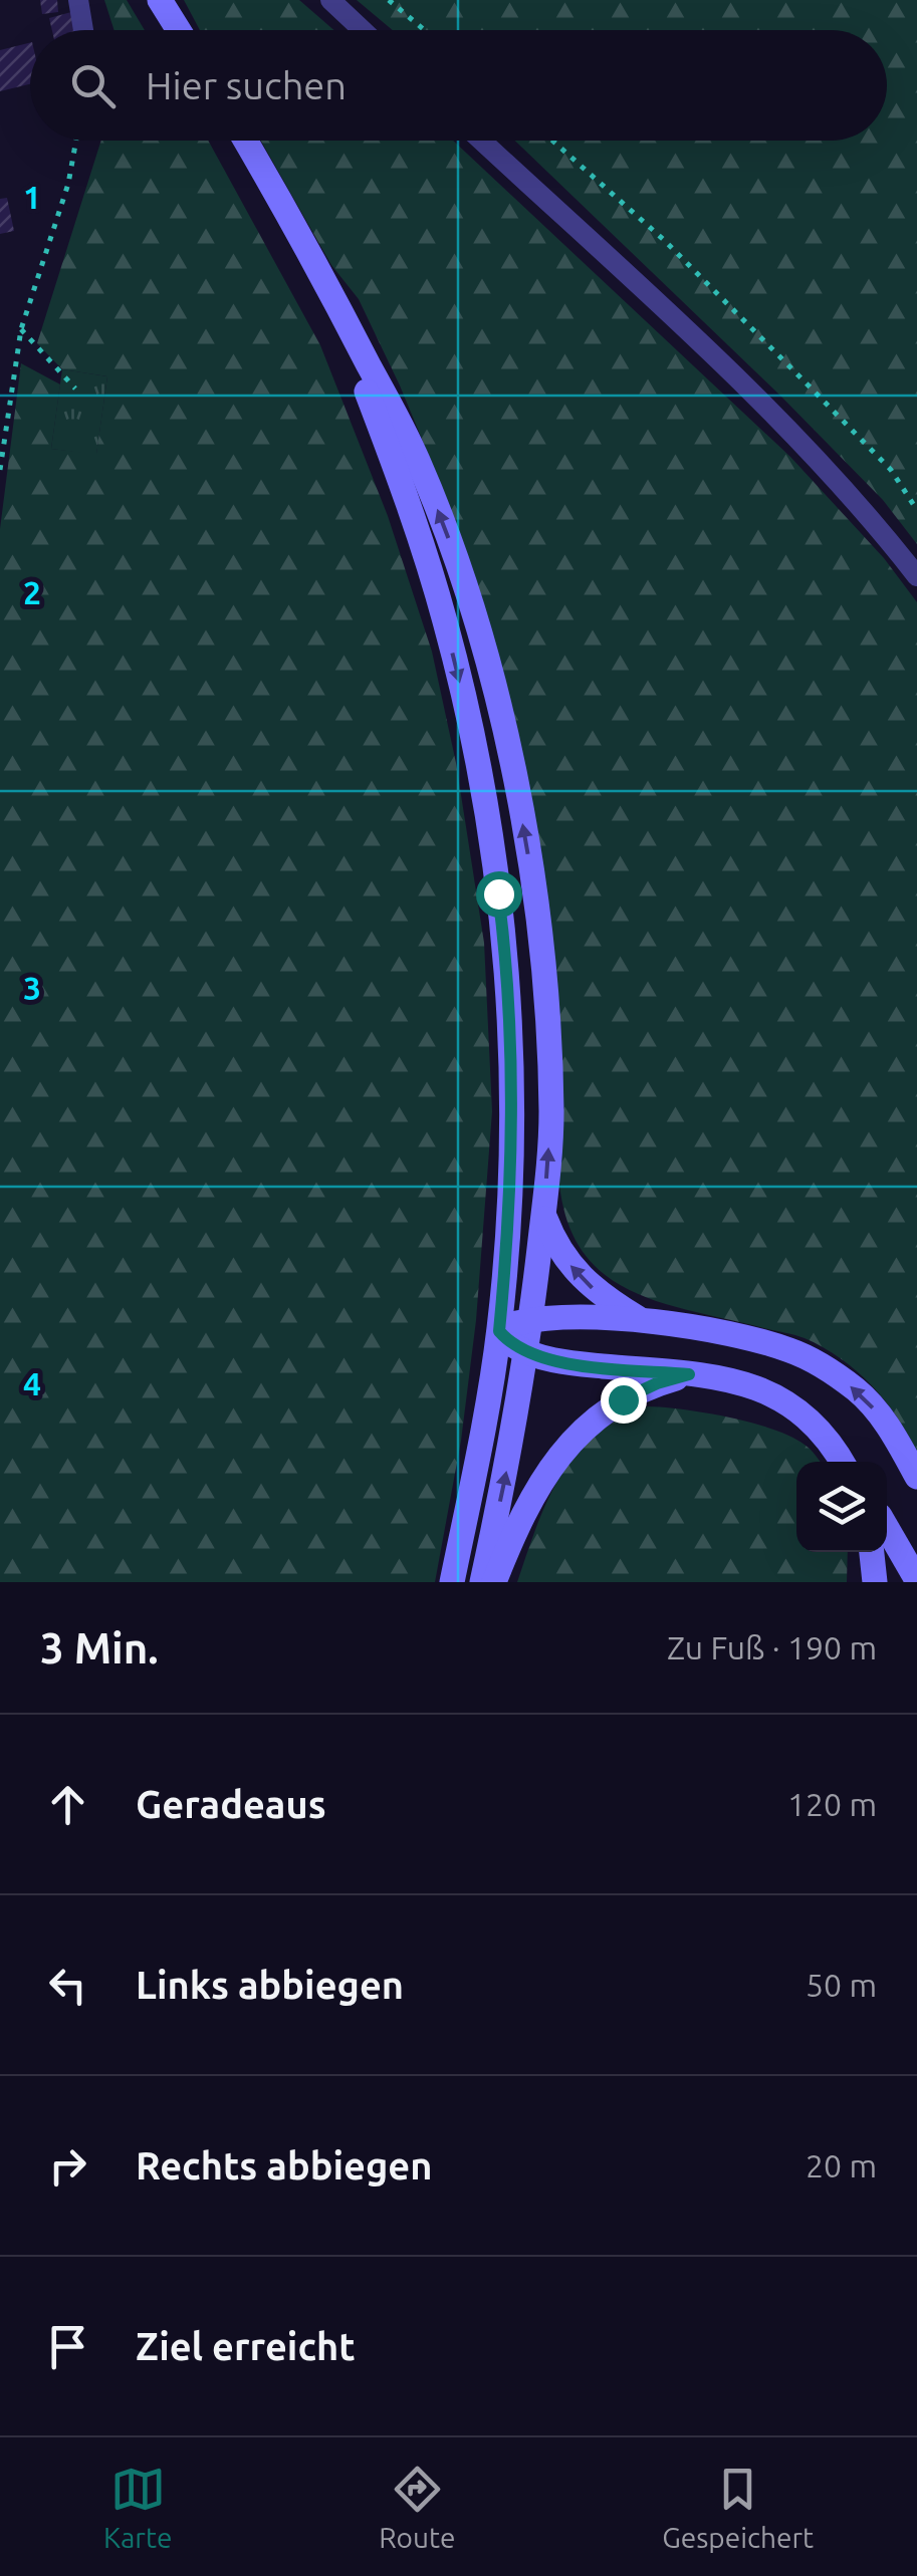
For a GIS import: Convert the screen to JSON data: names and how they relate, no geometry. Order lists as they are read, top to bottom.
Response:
{
  "page": {
    "search": "Hier suchen",
    "heading": ["3 Min.", "Zu Fuß · 190 m"],
    "list": [
      ["Geradeaus", "120 m"],
      ["Links abbiegen", "50 m"],
      ["Rechts abbiegen", "20 m"],
      "Ziel erreicht"
    ],
    "nav": ["Karte", "Route", "Gespeichert"]
  },
  "grid": {
    "rows": [
      "1",
      "2",
      "3",
      "4"
    ]
  }
}
